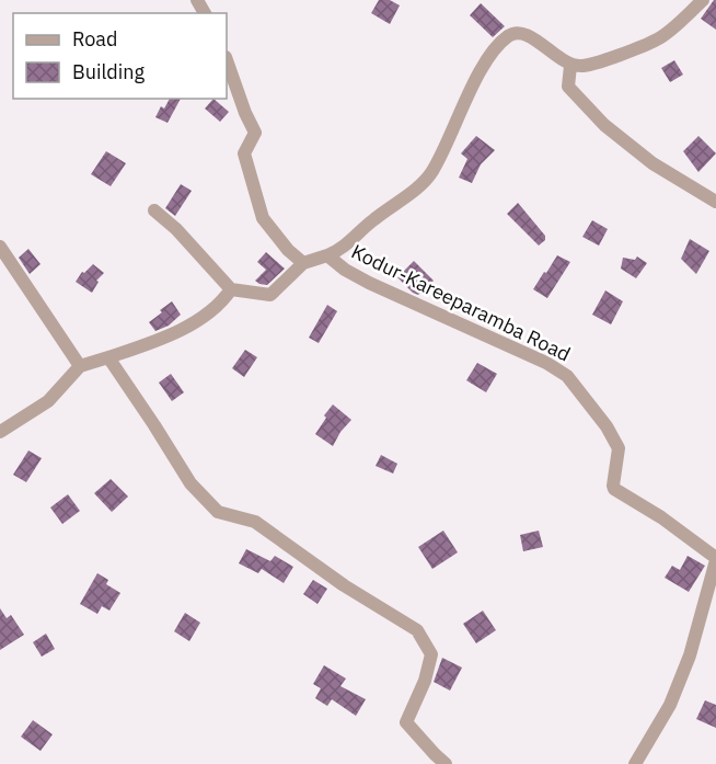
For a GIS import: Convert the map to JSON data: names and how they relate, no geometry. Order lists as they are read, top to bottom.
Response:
{
  "streets": {
    "street": ["Kodur-Kareeparamba Road"]
  },
  "legend": ["Road", "Building"]
}
